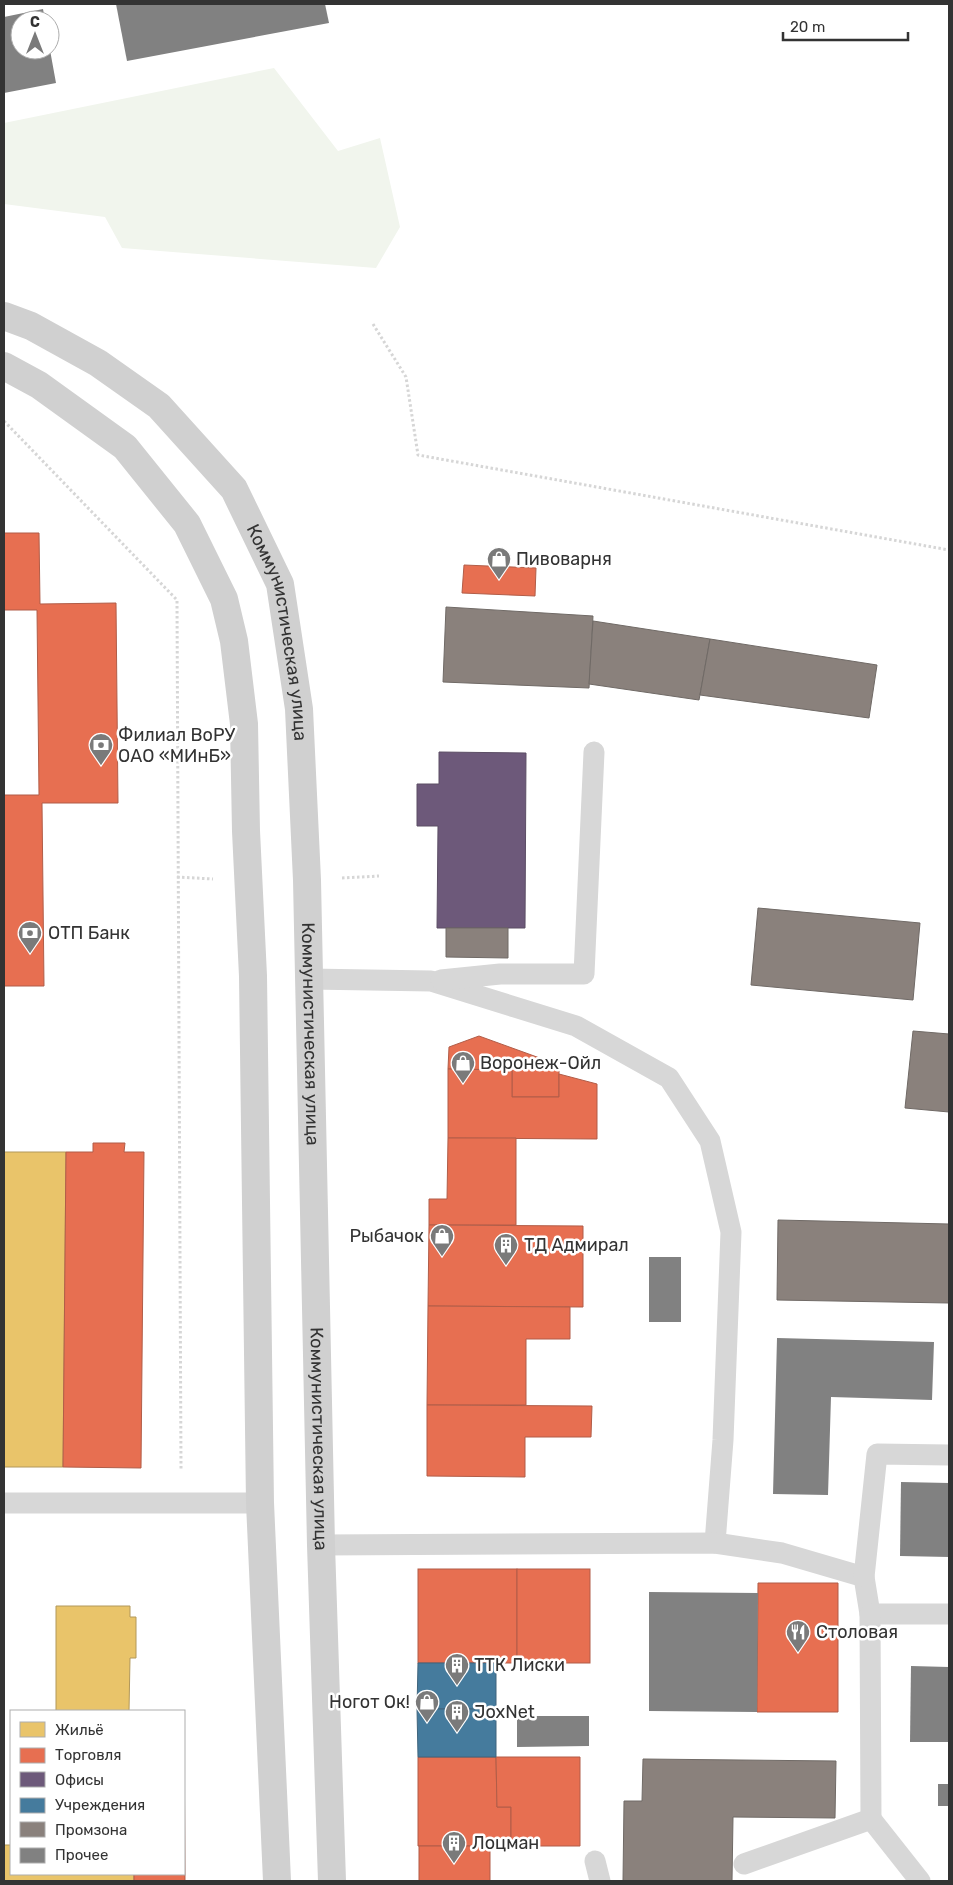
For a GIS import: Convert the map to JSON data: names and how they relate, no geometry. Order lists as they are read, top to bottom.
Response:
{
  "streets": {
    "main road": ["Коммунистическая улица"]
  },
  "places": {
    "shop": [
      "Пивоварня",
      "Воронеж-Ойл",
      "Рыбачок",
      "Ногот Ок!"
    ],
    "bank": ["Филиал ВоРУ ОАО «МИнБ»", "ОТП Банк"],
    "building": [
      "ТД Адмирал",
      "ТТК Лиски",
      "JoxNet",
      "Лоцман"
    ],
    "restaurant": ["Столовая"]
  },
  "legend": [
    "Жильё",
    "Торговля",
    "Офисы",
    "Учреждения",
    "Промзона",
    "Прочее"
  ],
  "scale_bar": "20 m",
  "north": "top"
}
